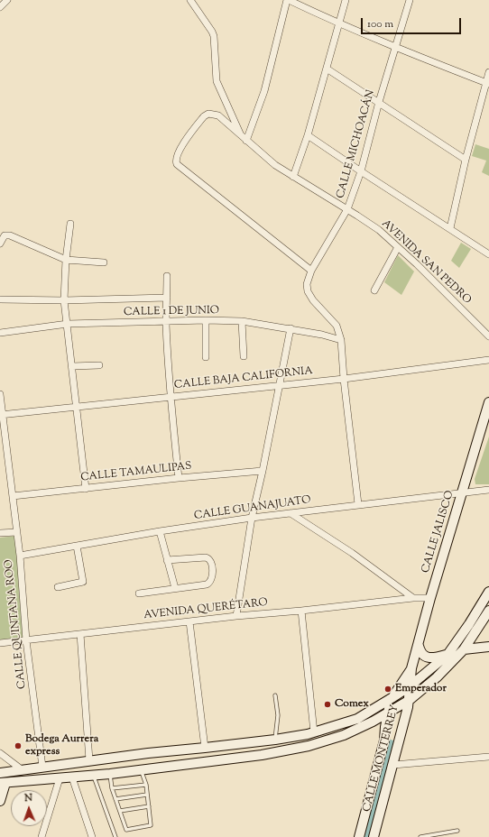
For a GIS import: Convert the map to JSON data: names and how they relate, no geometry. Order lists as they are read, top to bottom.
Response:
{
  "streets": {
    "main road": ["CALLE JALISCO", "CALLE MONTERREY"],
    "street": [
      "CALLE MICHOACÁN",
      "AVENIDA SAN PEDRO",
      "CALLE 1 DE JUNIO",
      "CALLE BAJA CALIFORNIA",
      "CALLE TAMAULIPAS",
      "CALLE GUANAJUATO",
      "AVENIDA QUERÉTARO",
      "CALLE QUINTANA ROO"
    ]
  },
  "crossings": [
    ["CALLE MICHOACÁN", "AVENIDA SAN PEDRO"],
    ["CALLE MICHOACÁN", "CALLE 1 DE JUNIO"],
    ["CALLE MICHOACÁN", "CALLE BAJA CALIFORNIA"],
    ["CALLE MICHOACÁN", "CALLE GUANAJUATO"],
    ["CALLE BAJA CALIFORNIA", "CALLE QUINTANA ROO"],
    ["CALLE TAMAULIPAS", "CALLE QUINTANA ROO"],
    ["CALLE GUANAJUATO", "CALLE JALISCO"],
    ["CALLE GUANAJUATO", "CALLE QUINTANA ROO"],
    ["CALLE JALISCO", "AVENIDA QUERÉTARO"],
    ["CALLE JALISCO", "CALLE MONTERREY"],
    ["AVENIDA QUERÉTARO", "CALLE QUINTANA ROO"]
  ],
  "places": ["Emperador", "Comex", "Bodega Aurrera express"],
  "scale_bar": "100 m",
  "north": "top"
}
